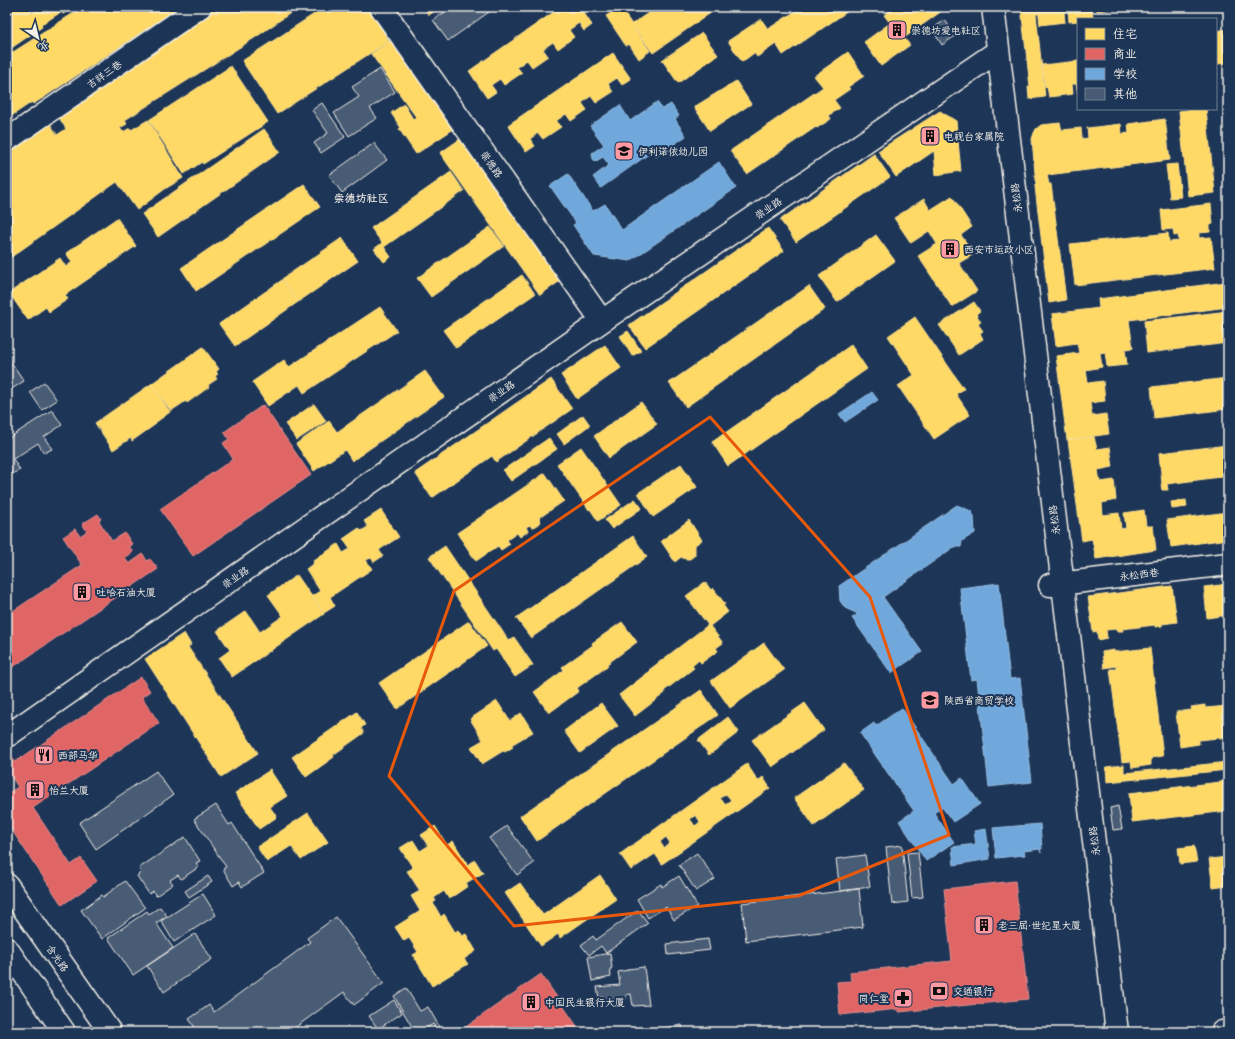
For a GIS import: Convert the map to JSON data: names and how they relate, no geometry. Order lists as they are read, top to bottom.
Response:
{
  "streets": {
    "street": [
      "吉祥三巷",
      "崇德路",
      "永松路",
      "崇业路",
      "永松西巷",
      "含光路"
    ]
  },
  "crossings": [
    ["崇德路", "崇业路"],
    ["永松路", "崇业路"],
    ["永松路", "永松西巷"]
  ],
  "districts": ["崇德坊社区"],
  "places": {
    "building": [
      "崇德坊爱电社区",
      "电视台家属院",
      "西安市运政小区",
      "吐哈石油大厦",
      "怡兰大厦",
      "老三届·世纪星大厦",
      "中国民生银行大厦"
    ],
    "school or university": ["伊利诺依幼儿园", "陕西省商贸学校"],
    "restaurant": ["西部马华"],
    "bank": ["交通银行"],
    "pharmacy": ["同仁堂"]
  },
  "legend": [
    "住宅",
    "商业",
    "学校",
    "其他"
  ],
  "north": "bottom right"
}
